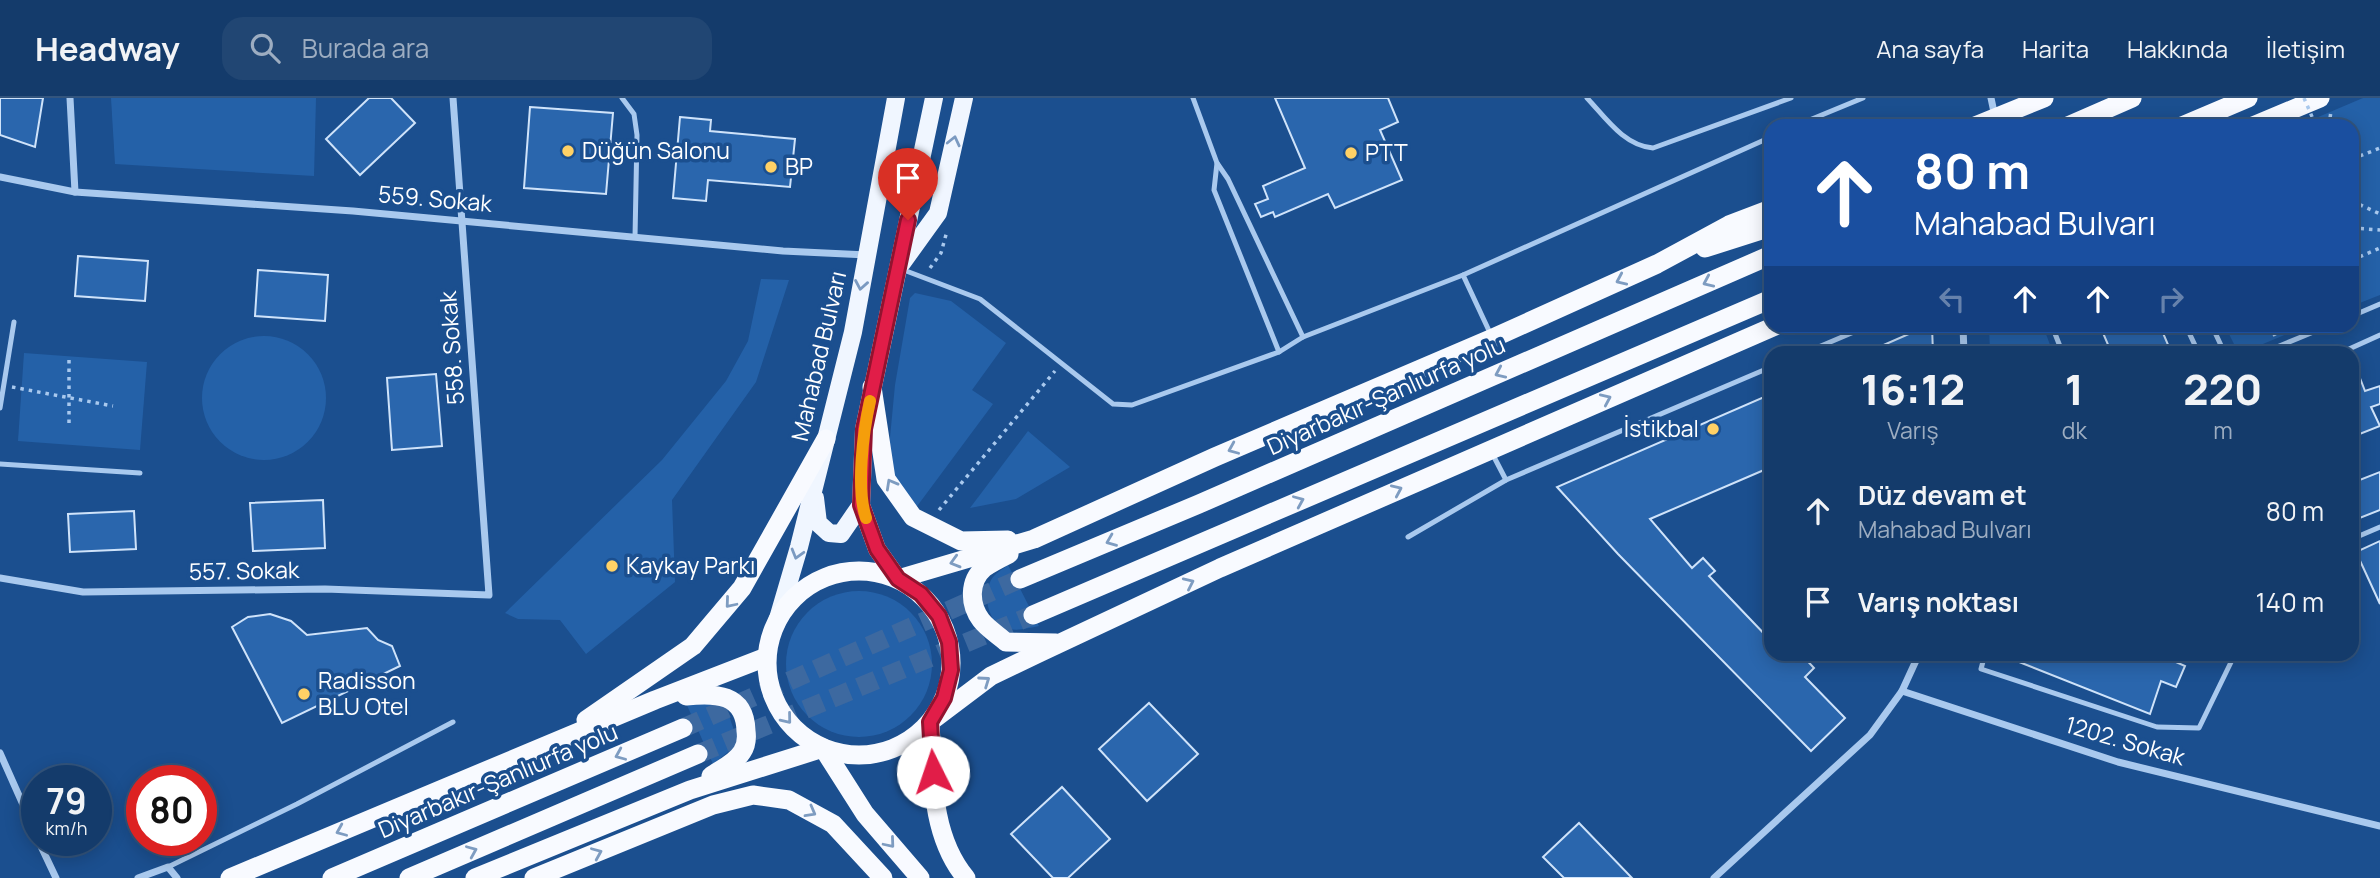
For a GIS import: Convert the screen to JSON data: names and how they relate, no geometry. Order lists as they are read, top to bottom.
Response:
{
  "streets": {
    "highway": ["Diyarbakır-Şanlıurfa yolu"],
    "main road": ["Mahabad Bulvarı"],
    "street": [
      "559. Sokak",
      "558. Sokak",
      "557. Sokak",
      "1202. Sokak"
    ]
  },
  "crossings": [
    ["559. Sokak", "558. Sokak"],
    ["559. Sokak", "Mahabad Bulvarı"],
    ["558. Sokak", "557. Sokak"]
  ],
  "places": [
    "Düğün Salonu",
    "PTT",
    "BP",
    "İstikbal",
    "Kaykay Parkı",
    "Radisson BLU Otel"
  ],
  "page": {
    "header": "Headway",
    "search": "Burada ara",
    "nav": [
      "Ana sayfa",
      "Harita",
      "Hakkında",
      "İletişim"
    ],
    "turn": ["80 m", "Mahabad Bulvarı"],
    "eta": [
      "16:12",
      "Varış",
      "1",
      "dk",
      "220",
      "m"
    ],
    "list": [
      {
        "name": "Düz devam et",
        "note": "Mahabad Bulvarı",
        "value": "80 m"
      },
      {
        "name": "Varış noktası",
        "value": "140 m"
      }
    ],
    "speed": "79 km/h",
    "limit": "80"
  }
}
